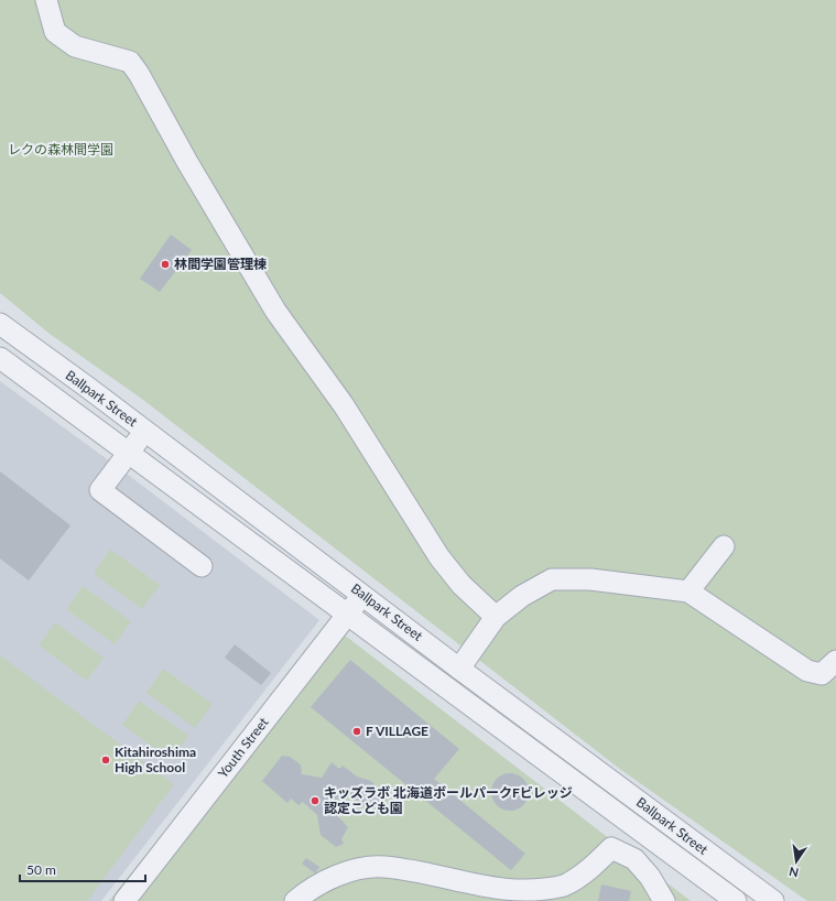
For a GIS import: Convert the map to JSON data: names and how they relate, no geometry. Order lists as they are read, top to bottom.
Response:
{
  "streets": {
    "street": ["Ballpark Street", "Youth Street"]
  },
  "crossings": [
    ["Ballpark Street", "Youth Street"]
  ],
  "parks": ["レクの森林間学園"],
  "places": [
    "林間学園管理棟",
    "F VILLAGE",
    "Kitahiroshima High School",
    "キッズラボ 北海道ボールパークFビレッジ 認定こども園"
  ],
  "scale_bar": "50 m",
  "north": "bottom"
}
